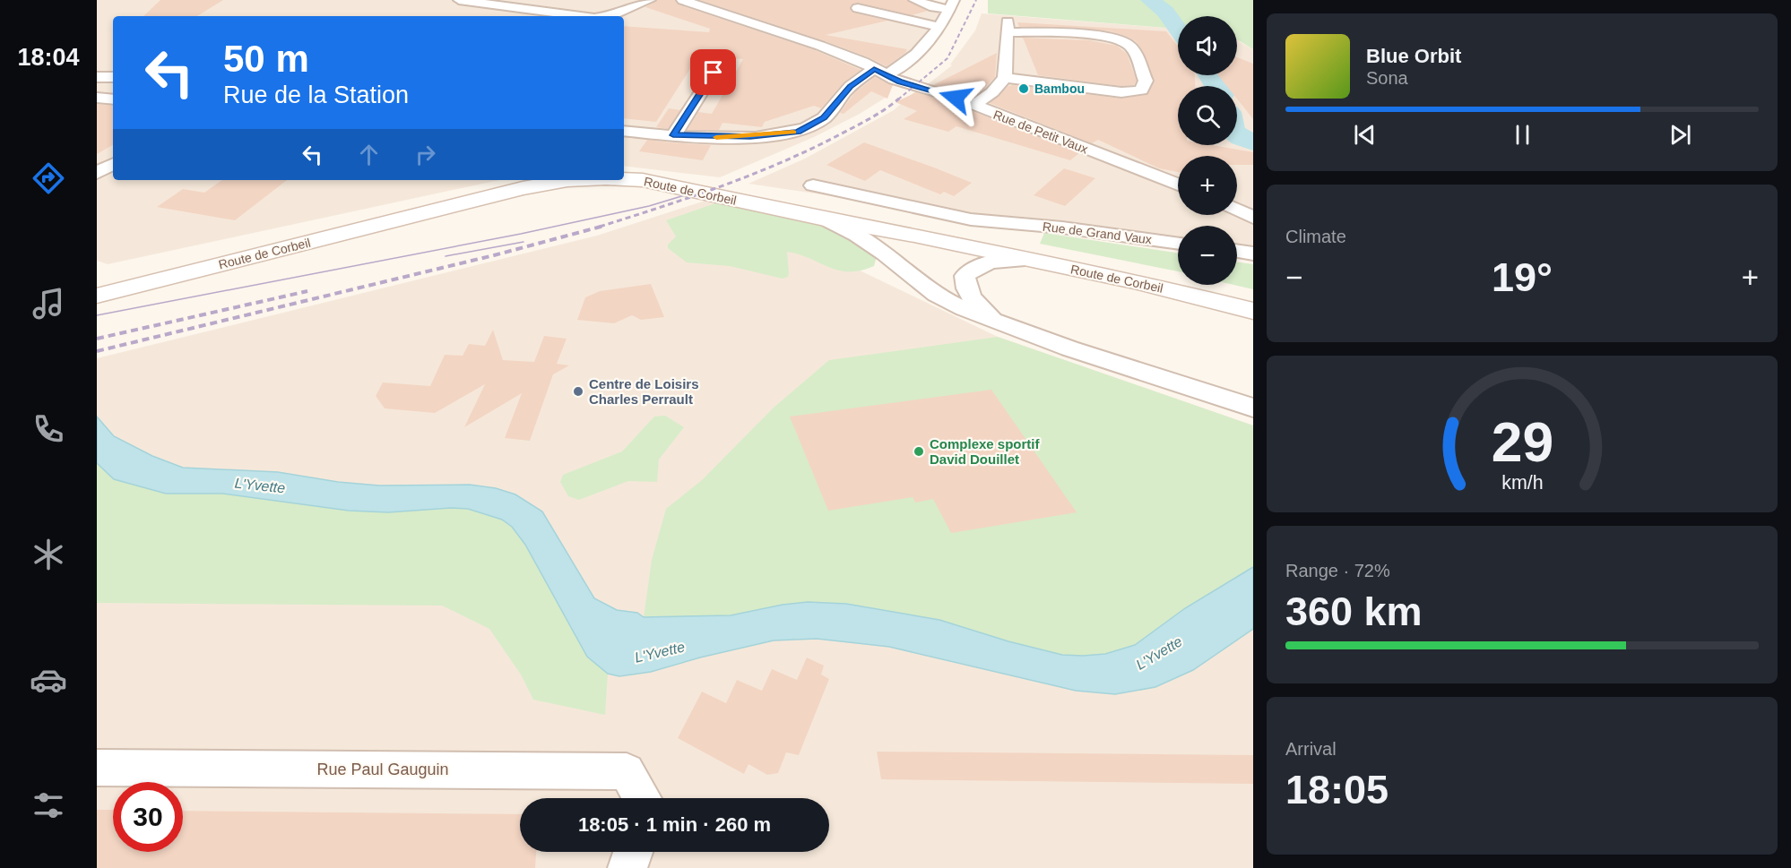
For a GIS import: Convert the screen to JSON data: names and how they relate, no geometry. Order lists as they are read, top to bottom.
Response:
{
  "streets": {
    "main road": ["Route de Corbeil"],
    "street": ["Rue de Petit Vaux", "Rue de Grand Vaux", "Rue Paul Gauguin"]
  },
  "crossings": [
    ["Route de Corbeil", "Rue de Grand Vaux"]
  ],
  "water": ["L'Yvette"],
  "places": ["Bambou", "Centre de Loisirs Charles Perrault", "Complexe sportif David Douillet"],
  "page": {
    "tabs": "18:04",
    "map_buttons": ["+", "−"],
    "turn": ["50 m", "Rue de la Station"],
    "song": ["Blue Orbit", "Sona"],
    "tile": [
      "Climate",
      ["Range · 72%", "360 km"],
      ["Arrival", "18:05"]
    ],
    "heat": ["−", "19°", "+"],
    "limit": "30",
    "trip": "18:05 · 1 min · 260 m",
    "gauge": ["29", "km/h"]
  }
}
